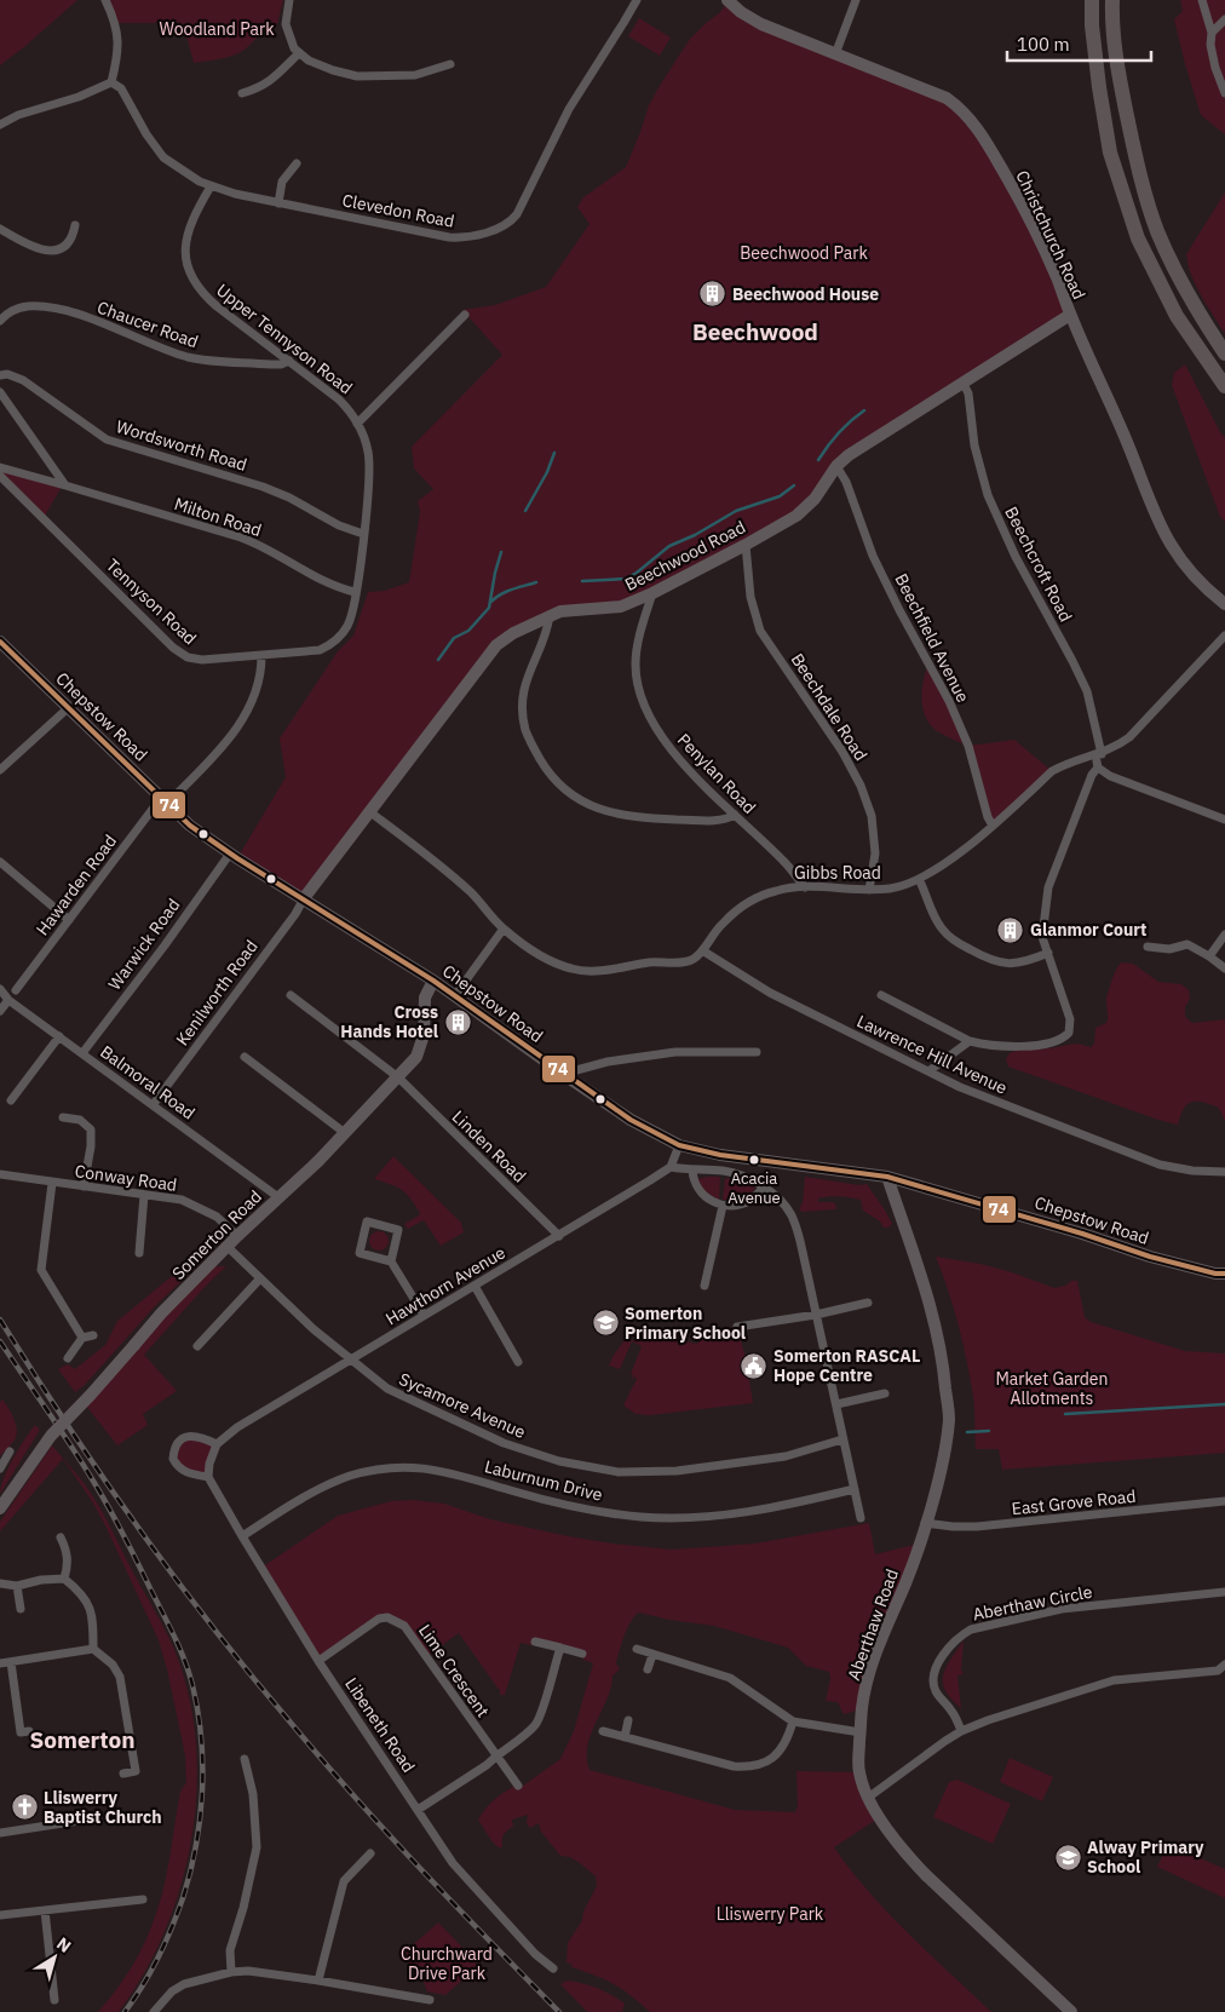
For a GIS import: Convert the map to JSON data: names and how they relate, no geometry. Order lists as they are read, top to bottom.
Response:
{
  "streets": {
    "street": [
      "Clevedon Road",
      "Christchurch Road",
      "Chaucer Road",
      "Upper Tennyson Road",
      "Wordsworth Road",
      "Milton Road",
      "Beechwood Road",
      "Beechcroft Road",
      "Tennyson Road",
      "Beechfield Avenue",
      "Beechdale Road",
      "Chepstow Road",
      "Penylan Road",
      "Gibbs Road",
      "Hawarden Road",
      "Warwick Road",
      "Kenilworth Road",
      "Lawrence Hill Avenue",
      "Balmoral Road",
      "Linden Road",
      "Conway Road",
      "Somerton Road",
      "Hawthorn Avenue",
      "Sycamore Avenue",
      "Laburnum Drive",
      "East Grove Road",
      "Aberthaw Circle",
      "Aberthaw Road",
      "Lime Crescent",
      "Libeneth Road"
    ]
  },
  "crossings": [
    ["Clevedon Road", "Upper Tennyson Road"],
    ["Christchurch Road", "Beechwood Road"],
    ["Chaucer Road", "Upper Tennyson Road"],
    ["Upper Tennyson Road", "Wordsworth Road"],
    ["Upper Tennyson Road", "Milton Road"],
    ["Upper Tennyson Road", "Tennyson Road"],
    ["Milton Road", "Tennyson Road"],
    ["Beechwood Road", "Beechcroft Road"],
    ["Beechwood Road", "Beechfield Avenue"],
    ["Beechwood Road", "Beechdale Road"],
    ["Beechwood Road", "Chepstow Road"],
    ["Beechwood Road", "Penylan Road"],
    ["Beechwood Road", "Kenilworth Road"],
    ["Beechcroft Road", "Gibbs Road"],
    ["Tennyson Road", "Hawarden Road"],
    ["Beechfield Avenue", "Gibbs Road"],
    ["Beechdale Road", "Gibbs Road"],
    ["Chepstow Road", "Hawarden Road"],
    ["Chepstow Road", "Warwick Road"],
    ["Chepstow Road", "Kenilworth Road"],
    ["Chepstow Road", "Somerton Road"],
    ["Chepstow Road", "Aberthaw Road"],
    ["Penylan Road", "Gibbs Road"],
    ["Gibbs Road", "Lawrence Hill Avenue"],
    ["Warwick Road", "Balmoral Road"],
    ["Kenilworth Road", "Balmoral Road"],
    ["Balmoral Road", "Somerton Road"],
    ["Linden Road", "Somerton Road"],
    ["Linden Road", "Hawthorn Avenue"],
    ["Conway Road", "Somerton Road"],
    ["Somerton Road", "Sycamore Avenue"],
    ["Hawthorn Avenue", "Sycamore Avenue"],
    ["Hawthorn Avenue", "Libeneth Road"],
    ["Laburnum Drive", "Libeneth Road"],
    ["East Grove Road", "Aberthaw Road"],
    ["Lime Crescent", "Libeneth Road"]
  ],
  "districts": ["Beechwood", "Somerton"],
  "parks": [
    "Woodland Park",
    "Beechwood Park",
    "Market Garden Allotments",
    "Lliswerry Park",
    "Churchward Drive Park"
  ],
  "places": {
    "building": ["Beechwood House", "Glanmor Court", "Cross Hands Hotel"],
    "other": ["Acacia Avenue"],
    "school or university": ["Somerton Primary School", "Alway Primary School"],
    "public building": ["Somerton RASCAL Hope Centre"],
    "church": ["Lliswerry Baptist Church"]
  },
  "lines": ["transit line 74"],
  "scale_bar": "100 m",
  "north": "top right"
}
